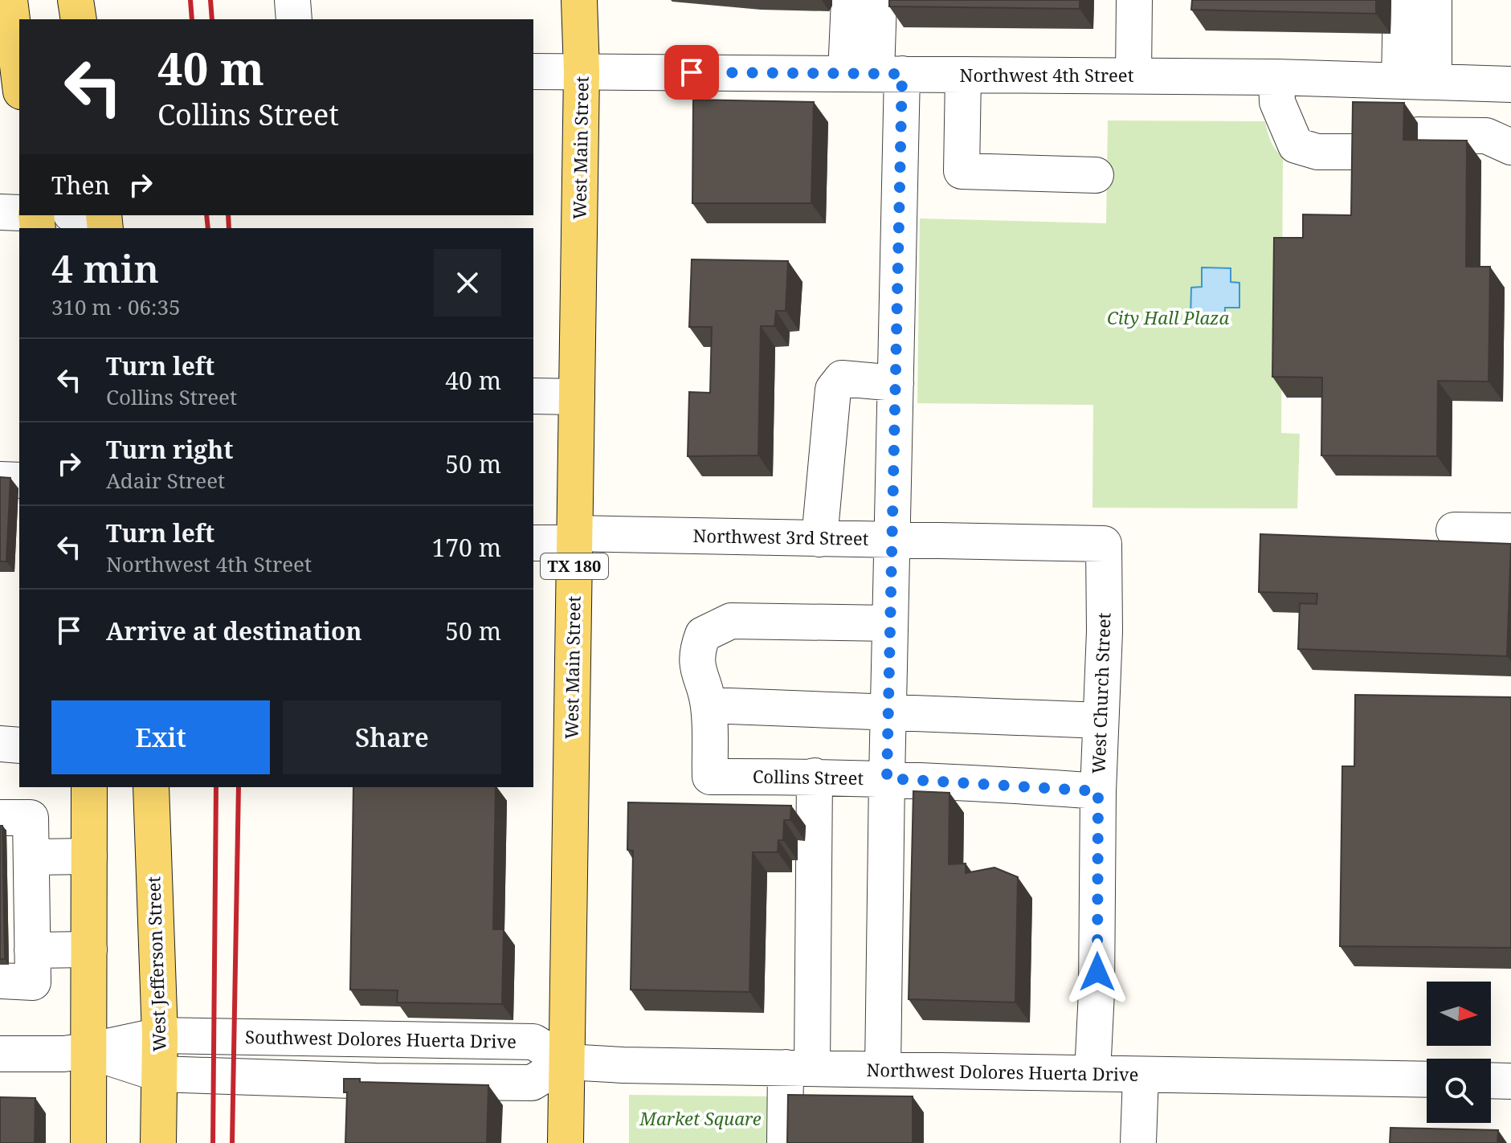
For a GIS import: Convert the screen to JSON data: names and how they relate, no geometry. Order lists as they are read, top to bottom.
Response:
{
  "streets": {
    "main road": ["West Main Street", "TX 180", "West Jefferson Street"],
    "street": [
      "Northwest 4th Street",
      "Northwest 3rd Street",
      "West Church Street",
      "Collins Street",
      "Southwest Dolores Huerta Drive",
      "Northwest Dolores Huerta Drive"
    ]
  },
  "crossings": [
    ["Northwest 4th Street", "West Main Street"],
    ["West Main Street", "Northwest 3rd Street"],
    ["West Main Street", "Southwest Dolores Huerta Drive"],
    ["West Main Street", "Northwest Dolores Huerta Drive"],
    ["Northwest 3rd Street", "West Church Street"],
    ["West Church Street", "Collins Street"],
    ["West Church Street", "Northwest Dolores Huerta Drive"],
    ["West Jefferson Street", "Southwest Dolores Huerta Drive"],
    ["Southwest Dolores Huerta Drive", "Northwest Dolores Huerta Drive"]
  ],
  "parks": ["City Hall Plaza", "Market Square"],
  "north": "right",
  "page": {
    "turn": ["40 m", "Collins Street"],
    "then": "Then",
    "heading": ["4 min", "310 m · 06:35"],
    "list": [
      {
        "name": "Turn left",
        "note": "Collins Street",
        "value": "40 m"
      },
      {
        "name": "Turn right",
        "note": "Adair Street",
        "value": "50 m"
      },
      {
        "name": "Turn left",
        "note": "Northwest 4th Street",
        "value": "170 m"
      },
      {
        "name": "Arrive at destination",
        "value": "50 m"
      }
    ],
    "buttons": ["Exit", "Share"]
  }
}
